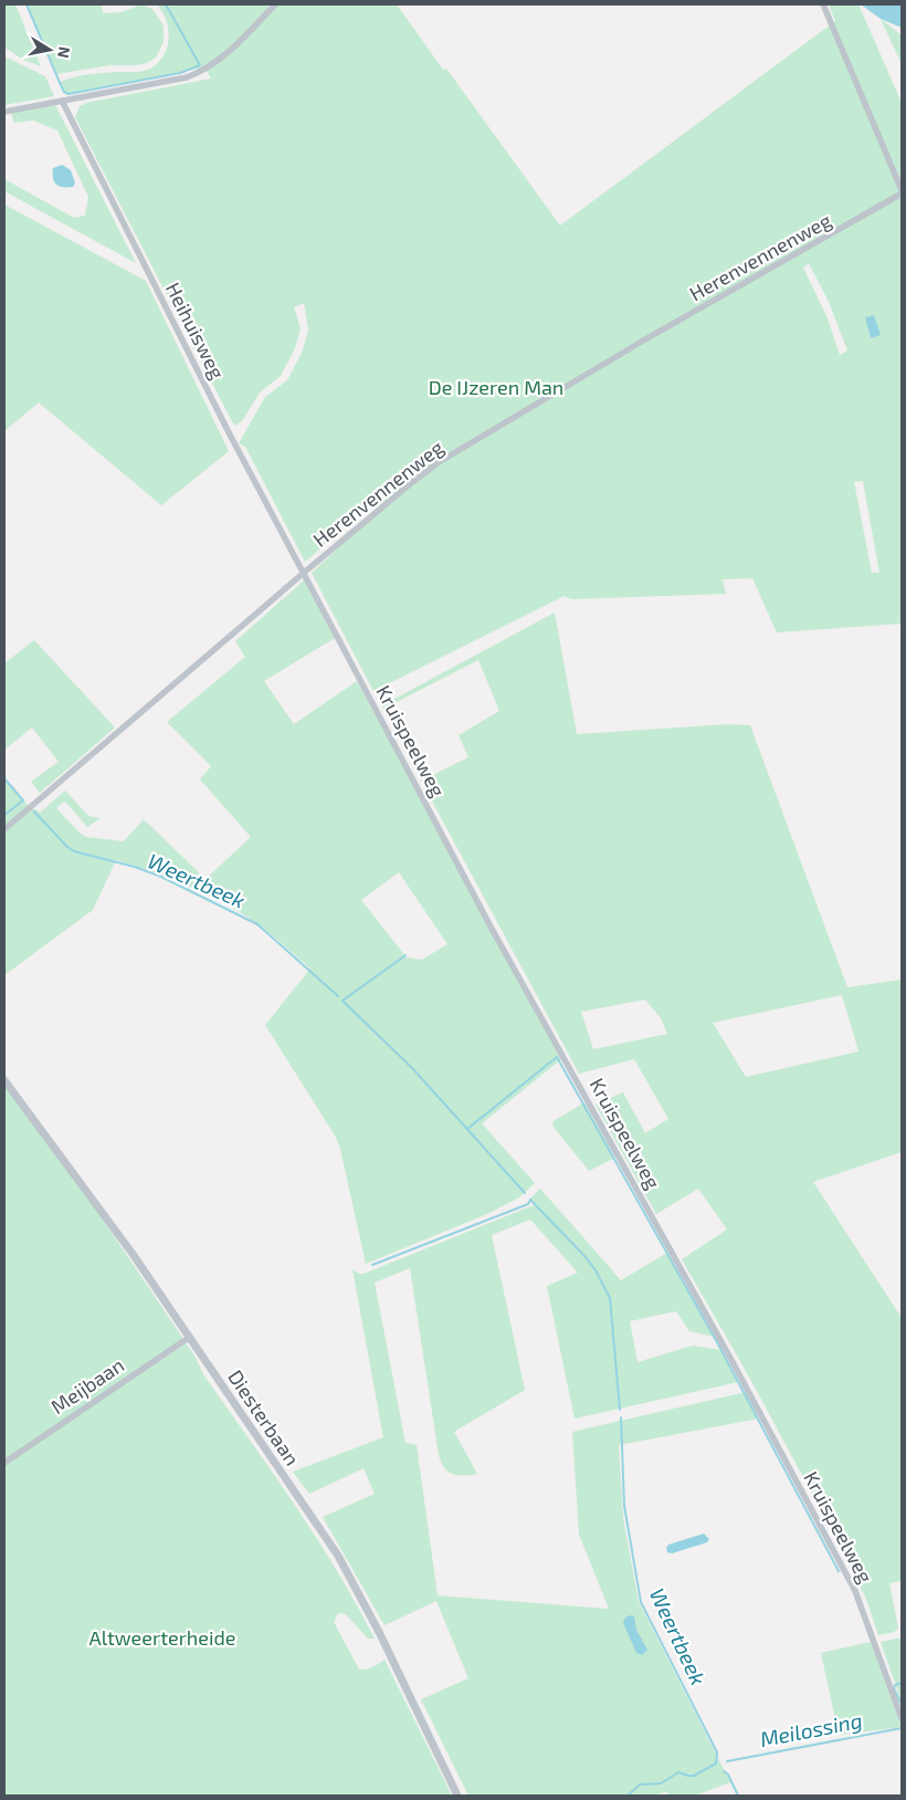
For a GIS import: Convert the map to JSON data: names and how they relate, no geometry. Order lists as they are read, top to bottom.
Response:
{
  "streets": {
    "street": [
      "Herenvennenweg",
      "Heihuisweg",
      "Kruispeelweg",
      "Meijbaan",
      "Diesterbaan"
    ]
  },
  "crossings": [
    ["Herenvennenweg", "Heihuisweg"],
    ["Herenvennenweg", "Kruispeelweg"],
    ["Heihuisweg", "Kruispeelweg"],
    ["Meijbaan", "Diesterbaan"]
  ],
  "water": ["Weertbeek", "Meilossing"],
  "parks": ["De IJzeren Man", "Altweerterheide"],
  "north": "right"
}
